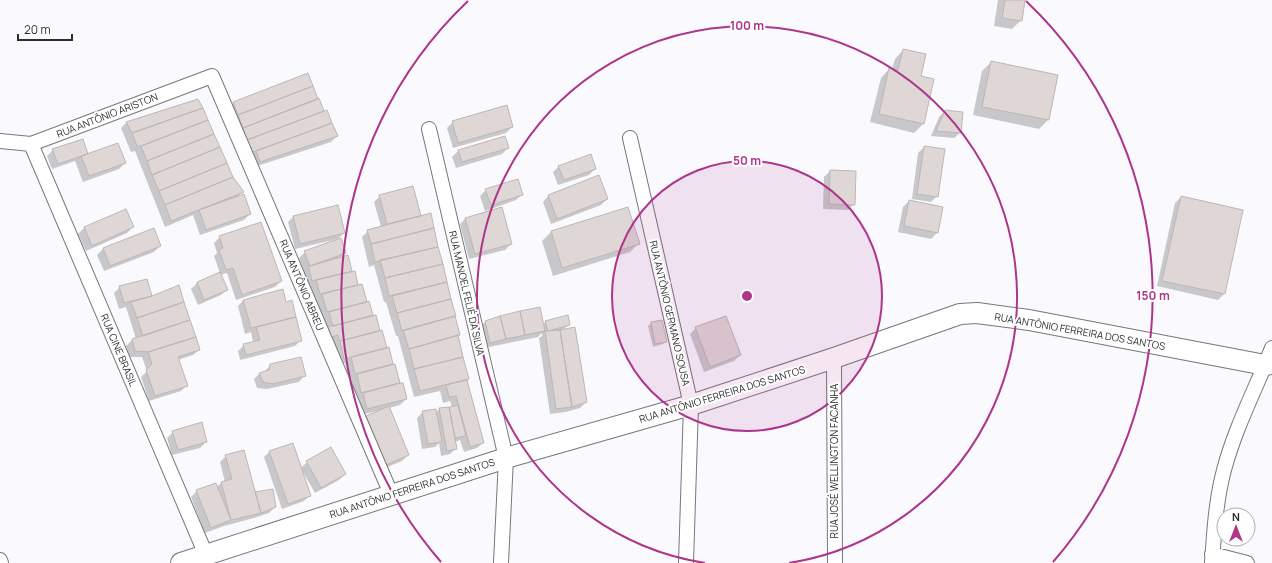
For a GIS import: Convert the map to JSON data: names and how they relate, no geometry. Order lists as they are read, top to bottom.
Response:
{
  "streets": {
    "street": [
      "RUA ANTÔNIO ARISTON",
      "RUA ANTÔNIO ABREU",
      "RUA MANOEL FELIÉ DA SILVA",
      "RUA ANTÔNIO GERMANO SOUSA",
      "RUA ANTÔNIO FERREIRA DOS SANTOS",
      "RUA CINE BRASIL",
      "RUA JOSÉ WELLINGTON FACANHA"
    ]
  },
  "crossings": [
    ["RUA ANTÔNIO ARISTON", "RUA ANTÔNIO ABREU"],
    ["RUA ANTÔNIO ARISTON", "RUA CINE BRASIL"],
    ["RUA ANTÔNIO ABREU", "RUA ANTÔNIO FERREIRA DOS SANTOS"],
    ["RUA MANOEL FELIÉ DA SILVA", "RUA ANTÔNIO FERREIRA DOS SANTOS"],
    ["RUA ANTÔNIO GERMANO SOUSA", "RUA ANTÔNIO FERREIRA DOS SANTOS"],
    ["RUA ANTÔNIO FERREIRA DOS SANTOS", "RUA CINE BRASIL"],
    ["RUA ANTÔNIO FERREIRA DOS SANTOS", "RUA JOSÉ WELLINGTON FACANHA"]
  ],
  "scale_bar": "20 m",
  "north": "top",
  "rings": ["100 m", "50 m", "150 m"]
}
